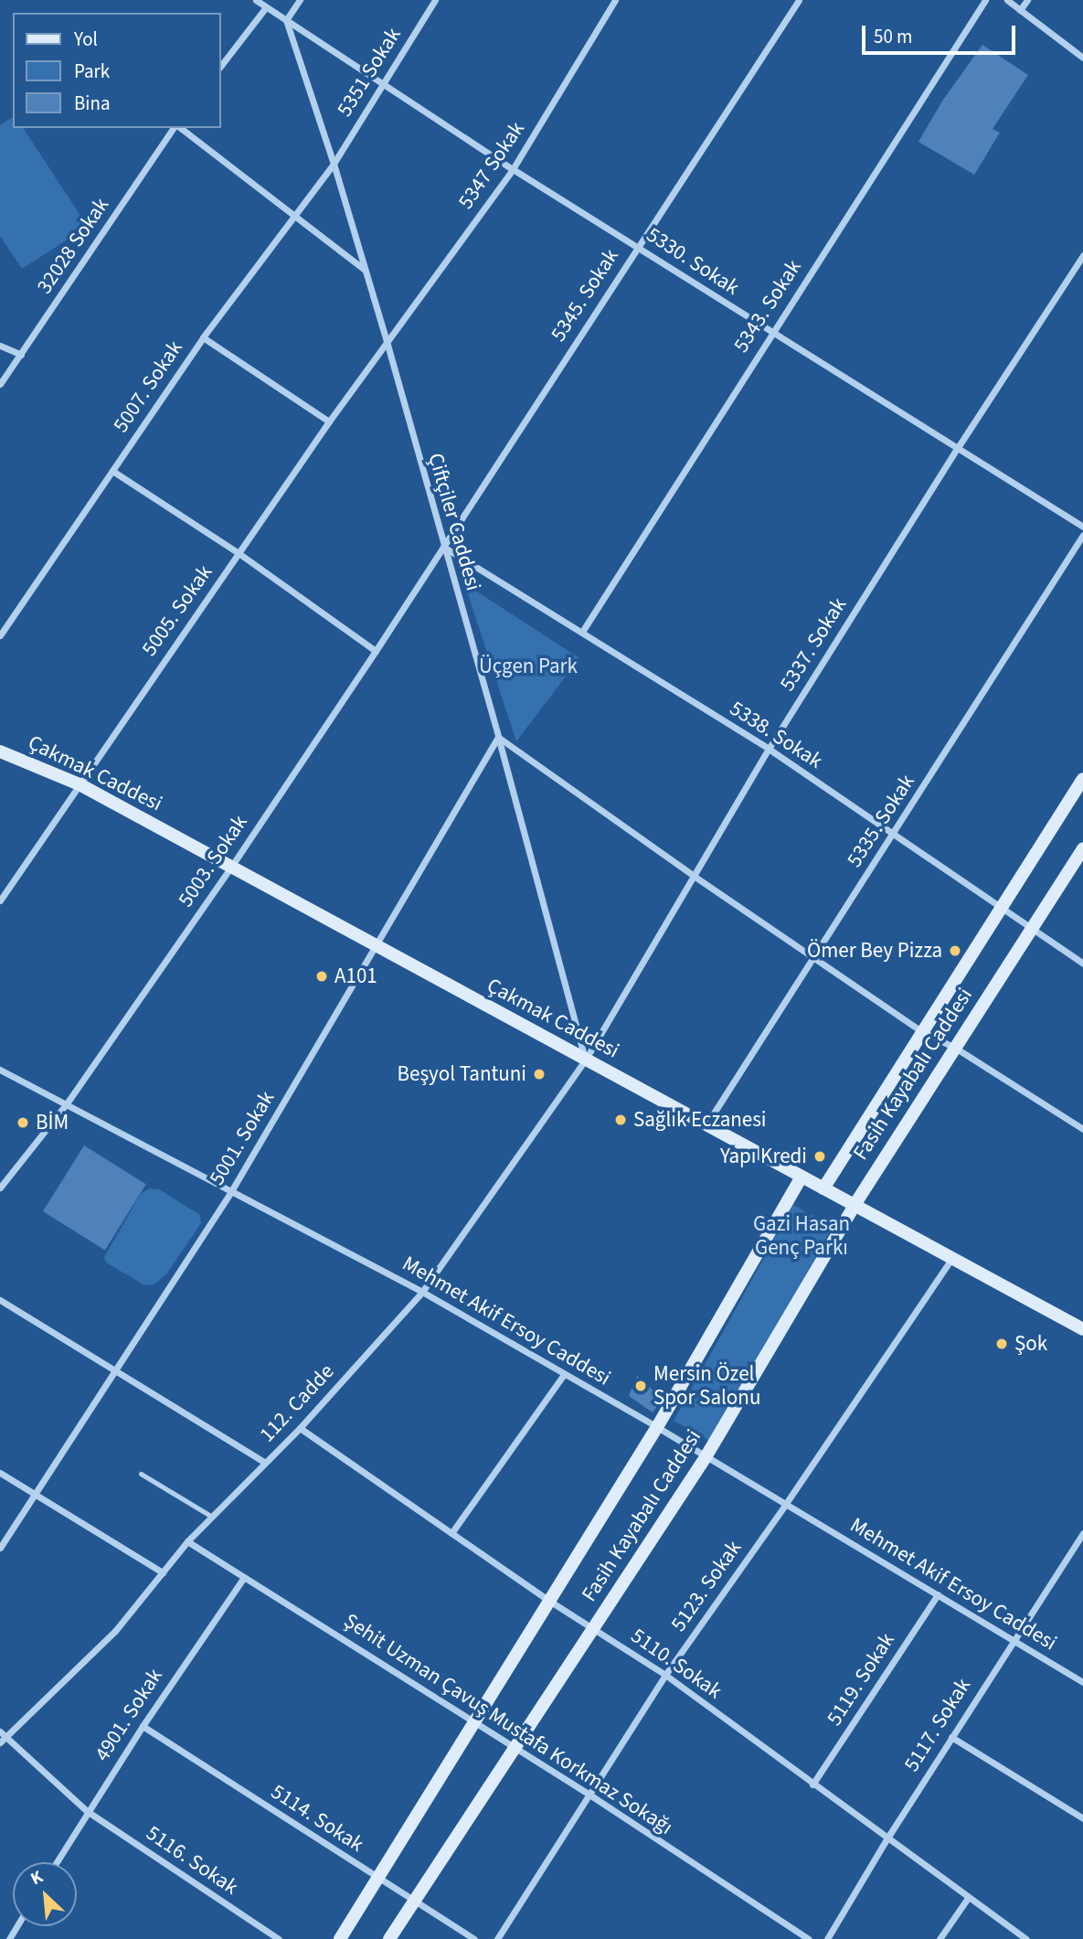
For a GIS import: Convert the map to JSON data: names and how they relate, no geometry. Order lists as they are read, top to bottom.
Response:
{
  "streets": {
    "street": [
      "5351 Sokak",
      "5347 Sokak",
      "32028 Sokak",
      "5330. Sokak",
      "5345. Sokak",
      "5343. Sokak",
      "5007. Sokak",
      "Çiftçiler Caddesi",
      "5005. Sokak",
      "5337. Sokak",
      "5338. Sokak",
      "Çakmak Caddesi",
      "5335. Sokak",
      "5003. Sokak",
      "Fasih Kayabalı Caddesi",
      "5001. Sokak",
      "Mehmet Akif Ersoy Caddesi",
      "112. Cadde",
      "5123. Sokak",
      "5110. Sokak",
      "5119. Sokak",
      "4901. Sokak",
      "Şehit Uzman Çavuş Mustafa Korkmaz Sokağı",
      "5117. Sokak",
      "5114. Sokak",
      "5116. Sokak"
    ]
  },
  "crossings": [
    ["5351 Sokak", "5330. Sokak"],
    ["5351 Sokak", "5007. Sokak"],
    ["5351 Sokak", "Çiftçiler Caddesi"],
    ["5347 Sokak", "5330. Sokak"],
    ["5347 Sokak", "Çiftçiler Caddesi"],
    ["5347 Sokak", "5005. Sokak"],
    ["5330. Sokak", "5345. Sokak"],
    ["5330. Sokak", "5343. Sokak"],
    ["5330. Sokak", "Çiftçiler Caddesi"],
    ["5330. Sokak", "5337. Sokak"],
    ["5345. Sokak", "Çiftçiler Caddesi"],
    ["5345. Sokak", "5338. Sokak"],
    ["5345. Sokak", "5003. Sokak"],
    ["5343. Sokak", "5338. Sokak"],
    ["5007. Sokak", "Çiftçiler Caddesi"],
    ["Çiftçiler Caddesi", "5005. Sokak"],
    ["Çiftçiler Caddesi", "5337. Sokak"],
    ["Çiftçiler Caddesi", "5338. Sokak"],
    ["Çiftçiler Caddesi", "Çakmak Caddesi"],
    ["Çiftçiler Caddesi", "5003. Sokak"],
    ["Çiftçiler Caddesi", "5001. Sokak"],
    ["Çiftçiler Caddesi", "112. Cadde"],
    ["5005. Sokak", "Çakmak Caddesi"],
    ["5337. Sokak", "5338. Sokak"],
    ["5337. Sokak", "Çakmak Caddesi"],
    ["5337. Sokak", "112. Cadde"],
    ["5338. Sokak", "5335. Sokak"],
    ["5338. Sokak", "5003. Sokak"],
    ["5338. Sokak", "Fasih Kayabalı Caddesi"],
    ["Çakmak Caddesi", "5335. Sokak"],
    ["Çakmak Caddesi", "5003. Sokak"],
    ["Çakmak Caddesi", "Fasih Kayabalı Caddesi"],
    ["Çakmak Caddesi", "5001. Sokak"],
    ["Çakmak Caddesi", "112. Cadde"],
    ["Çakmak Caddesi", "5123. Sokak"],
    ["5003. Sokak", "Mehmet Akif Ersoy Caddesi"],
    ["Fasih Kayabalı Caddesi", "Mehmet Akif Ersoy Caddesi"],
    ["Fasih Kayabalı Caddesi", "5110. Sokak"],
    ["Fasih Kayabalı Caddesi", "Şehit Uzman Çavuş Mustafa Korkmaz Sokağı"],
    ["Fasih Kayabalı Caddesi", "5114. Sokak"],
    ["5001. Sokak", "Mehmet Akif Ersoy Caddesi"],
    ["Mehmet Akif Ersoy Caddesi", "112. Cadde"],
    ["Mehmet Akif Ersoy Caddesi", "5123. Sokak"],
    ["Mehmet Akif Ersoy Caddesi", "5119. Sokak"],
    ["Mehmet Akif Ersoy Caddesi", "5117. Sokak"],
    ["112. Cadde", "5110. Sokak"],
    ["112. Cadde", "Şehit Uzman Çavuş Mustafa Korkmaz Sokağı"],
    ["112. Cadde", "5116. Sokak"],
    ["5123. Sokak", "5110. Sokak"],
    ["5123. Sokak", "Şehit Uzman Çavuş Mustafa Korkmaz Sokağı"],
    ["5110. Sokak", "5119. Sokak"],
    ["5110. Sokak", "5117. Sokak"],
    ["4901. Sokak", "Şehit Uzman Çavuş Mustafa Korkmaz Sokağı"],
    ["4901. Sokak", "5114. Sokak"],
    ["4901. Sokak", "5116. Sokak"]
  ],
  "parks": ["Üçgen Park", "Gazi Hasan Genç Parkı"],
  "places": [
    "Ömer Bey Pizza",
    "A101",
    "Beşyol Tantuni",
    "Sağlık Eczanesi",
    "BİM",
    "Yapı Kredi",
    "Şok",
    "Mersin Özel Spor Salonu"
  ],
  "legend": ["Yol", "Park", "Bina"],
  "scale_bar": "50 m",
  "north": "top left"
}
